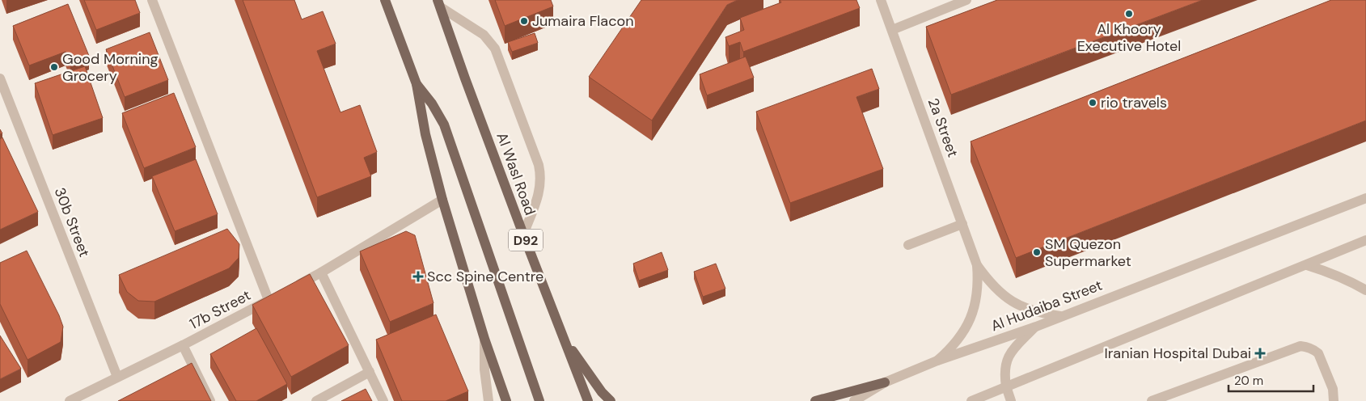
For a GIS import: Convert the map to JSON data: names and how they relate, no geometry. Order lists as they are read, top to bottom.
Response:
{
  "streets": {
    "main road": ["Al Wasl Road", "D92"],
    "street": [
      "2a Street",
      "30b Street",
      "Al Hudaiba Street",
      "17b Street"
    ]
  },
  "crossings": [
    ["2a Street", "Al Hudaiba Street"],
    ["30b Street", "17b Street"]
  ],
  "places": {
    "other": [
      "Al Khoory Executive Hotel",
      "Jumaira Flacon",
      "Good Morning Grocery",
      "rio travels",
      "SM Quezon Supermarket"
    ],
    "health": ["Scc Spine Centre", "Iranian Hospital Dubai"]
  },
  "scale_bar": "20 m"
}
